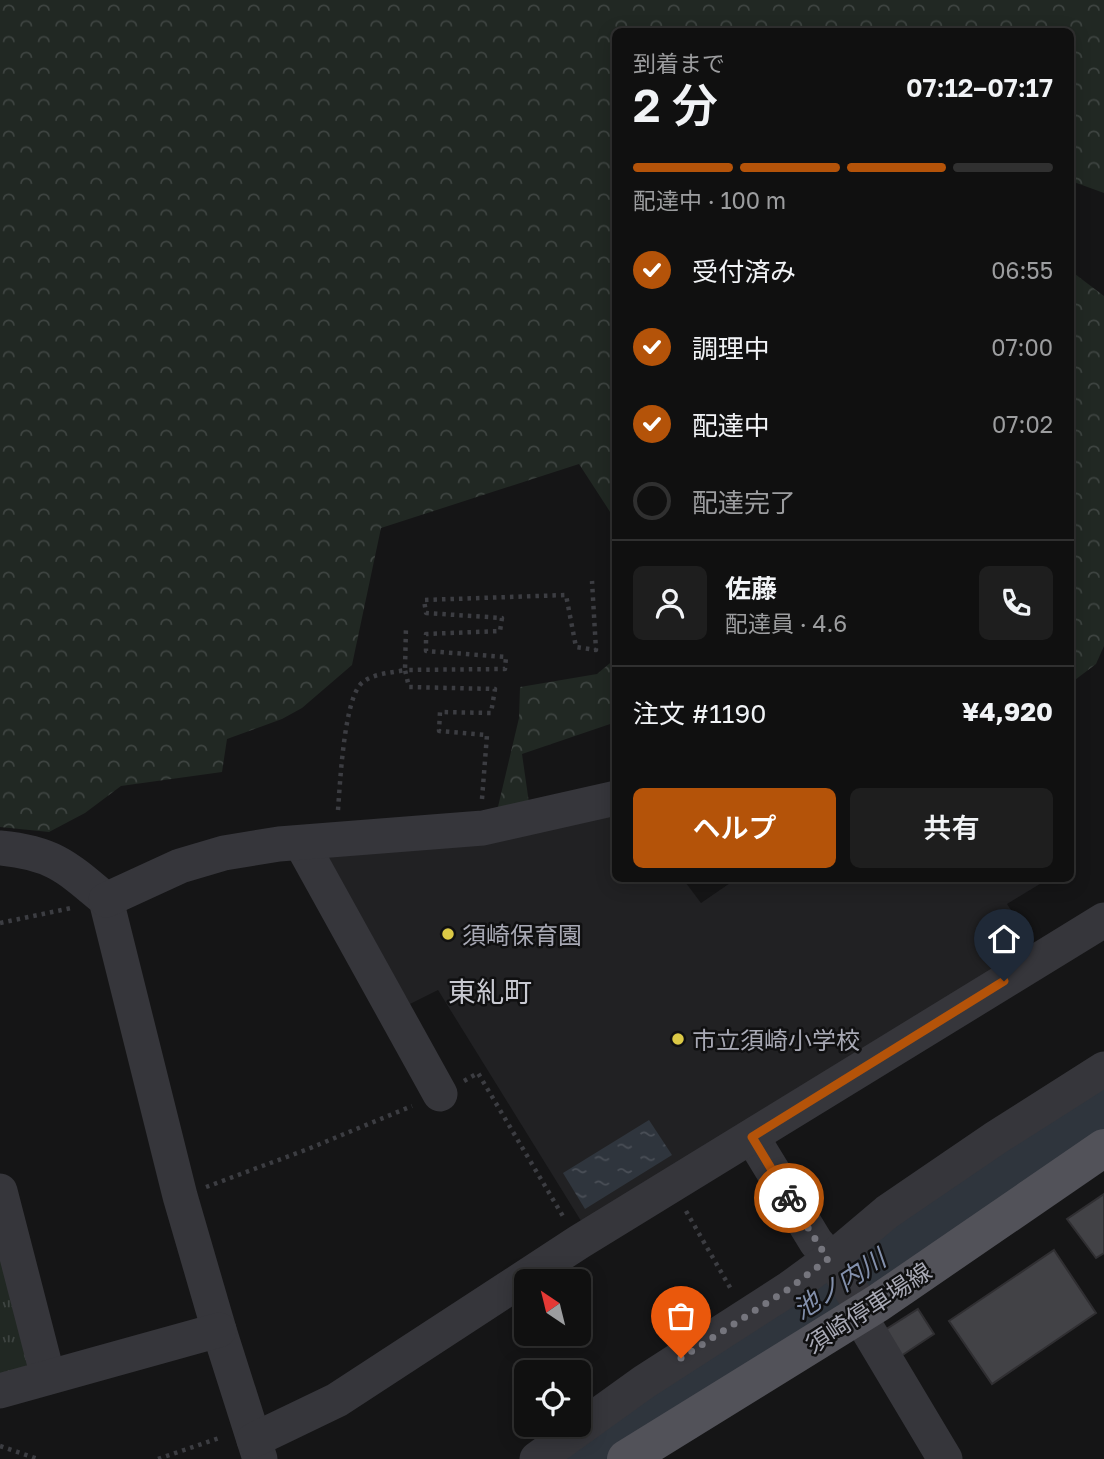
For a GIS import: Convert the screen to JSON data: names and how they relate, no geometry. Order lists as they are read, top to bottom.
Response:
{
  "streets": {
    "main road": ["須崎停車場線"]
  },
  "districts": ["東糺町"],
  "water": ["池ノ内川"],
  "places": ["須崎保育園", "市立須崎小学校"],
  "north": "top left",
  "page": {
    "heading": ["2 分", "到着まで", "07:12–07:17"],
    "panel": [
      "佐藤",
      "配達員 · 4.6",
      "注文 #1190",
      "¥4,920"
    ],
    "bar": "配達中 · 100 m",
    "list": [
      ["受付済み", "06:55"],
      ["調理中", "07:00"],
      ["配達中", "07:02"],
      "配達完了"
    ],
    "buttons": ["ヘルプ", "共有"]
  }
}
